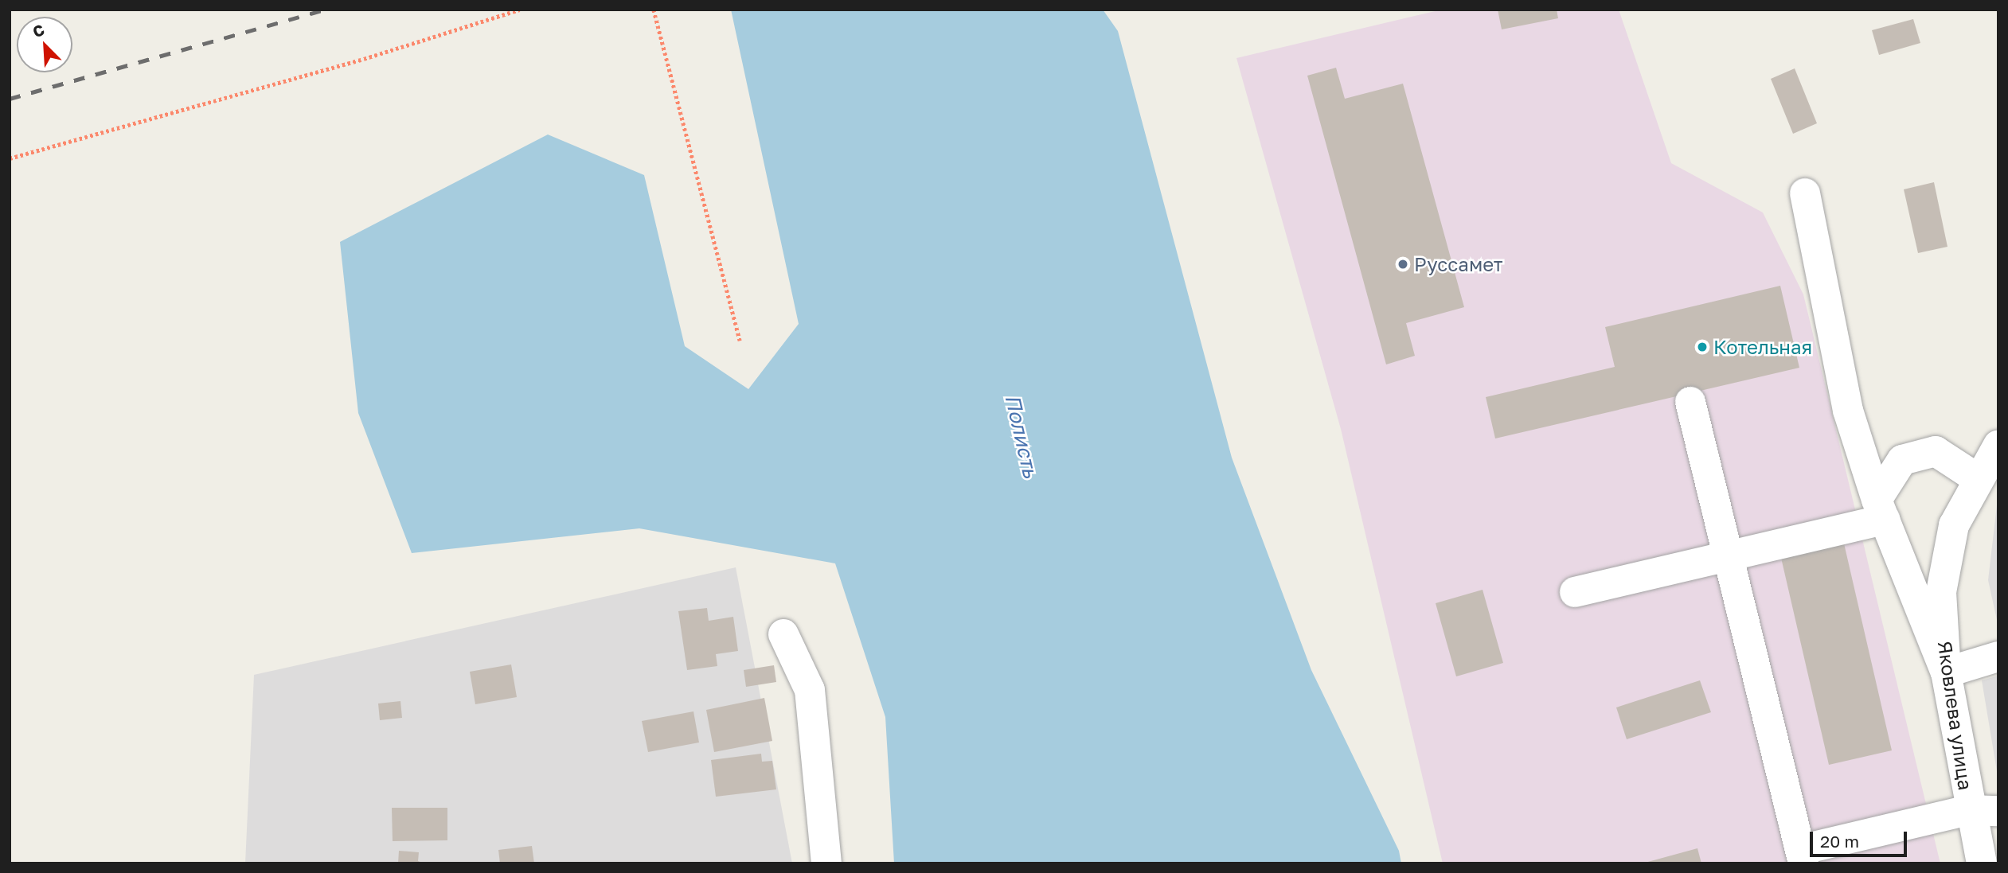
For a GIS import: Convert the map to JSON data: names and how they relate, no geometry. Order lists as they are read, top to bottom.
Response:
{
  "streets": {
    "street": ["Яковлева улица"]
  },
  "water": ["Полисть"],
  "places": ["Руссамет", "Котельная"],
  "scale_bar": "20 m",
  "north": "top left"
}
